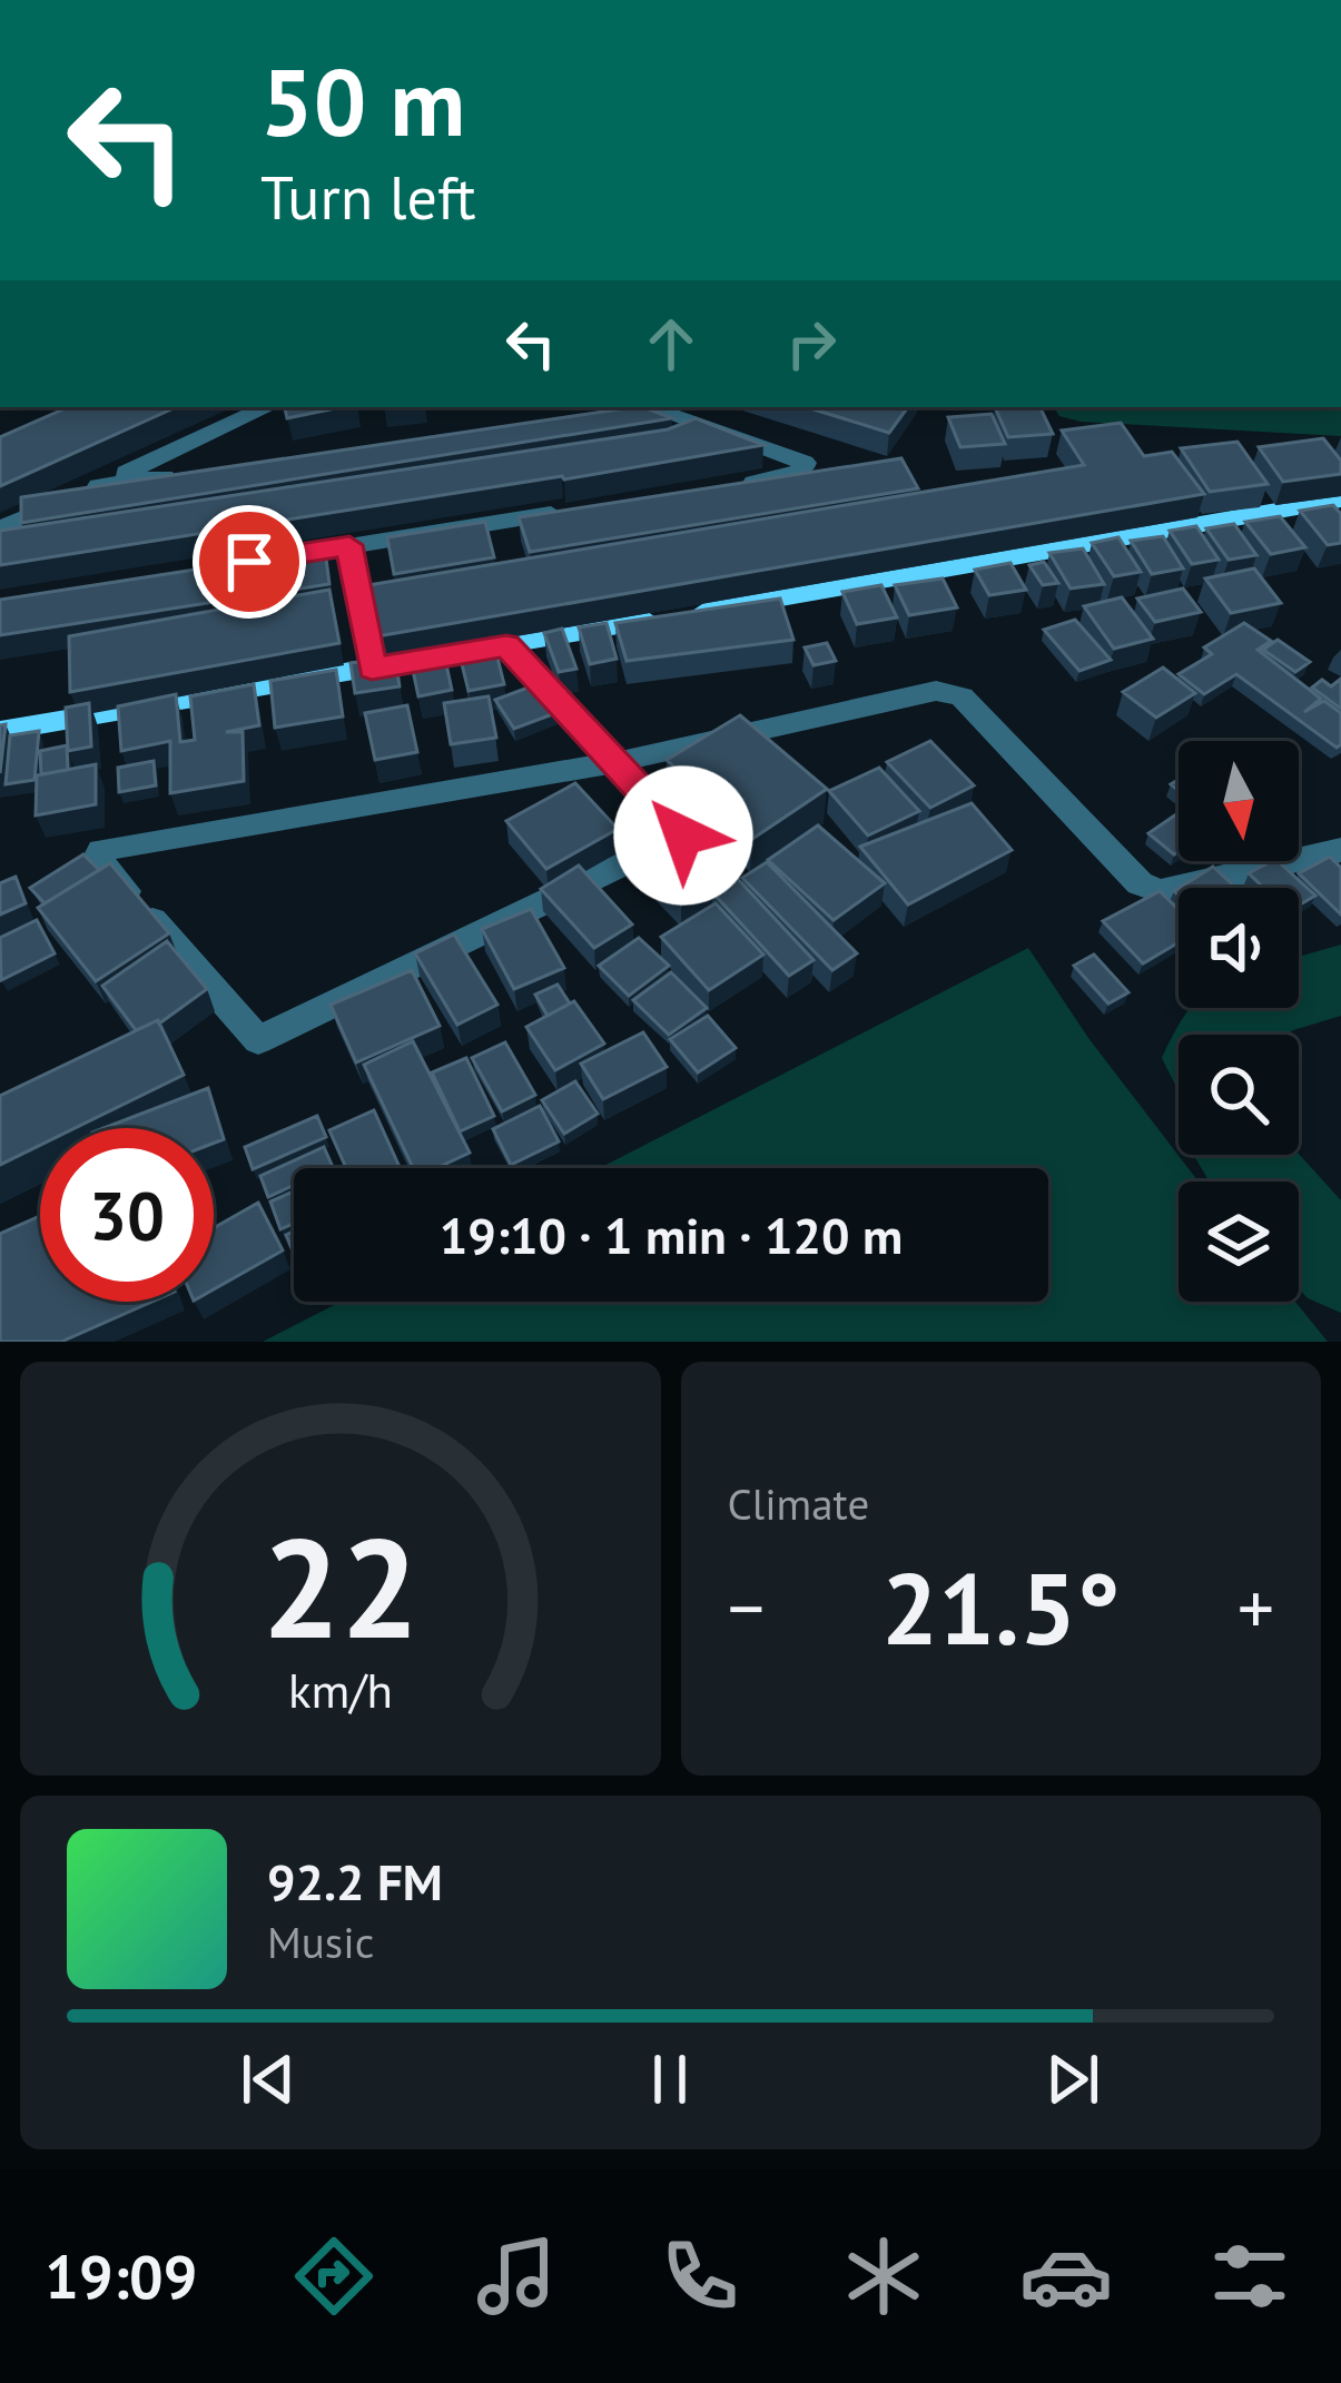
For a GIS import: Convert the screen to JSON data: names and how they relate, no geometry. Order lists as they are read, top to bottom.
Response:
{
  "north": "bottom",
  "page": {
    "turn": ["50 m", "Turn left"],
    "limit": "30",
    "trip": "19:10 · 1 min · 120 m",
    "tile": "Climate",
    "heat": ["−", "21.5°", "+"],
    "song": ["92.2 FM", "Music"],
    "tabs": "19:09",
    "gauge": ["22", "km/h"]
  }
}
